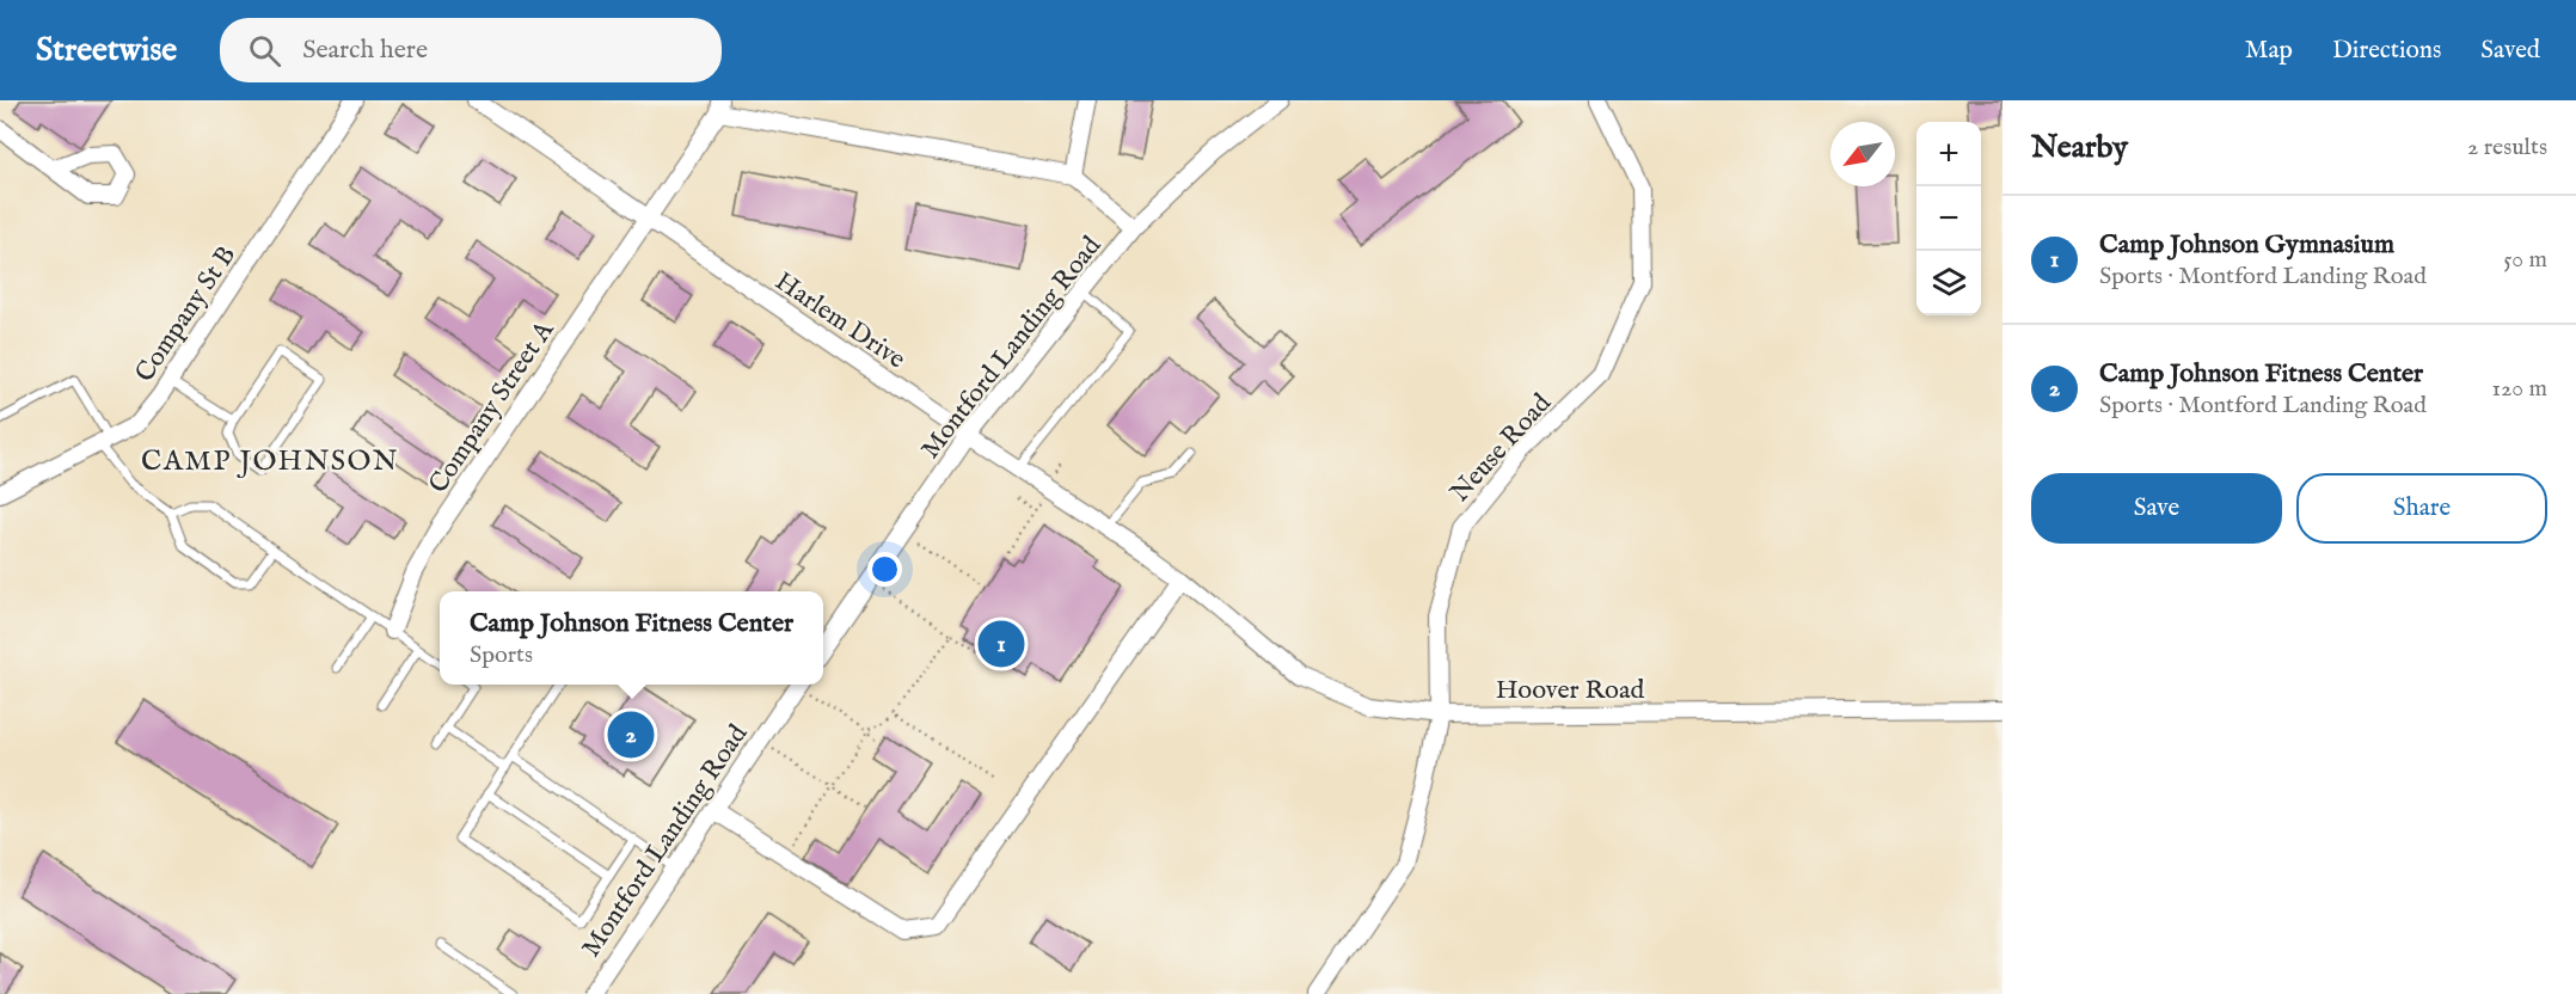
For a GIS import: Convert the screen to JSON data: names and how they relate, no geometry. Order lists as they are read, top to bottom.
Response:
{
  "streets": {
    "street": [
      "Company St B",
      "Harlem Drive",
      "Montford Landing Road",
      "Company Street A",
      "Neuse Road",
      "Hoover Road"
    ]
  },
  "crossings": [
    ["Harlem Drive", "Montford Landing Road"],
    ["Harlem Drive", "Company Street A"],
    ["Harlem Drive", "Hoover Road"],
    ["Neuse Road", "Hoover Road"]
  ],
  "districts": ["CAMP JOHNSON"],
  "north": "bottom left",
  "page": {
    "header": "Streetwise",
    "search": "Search here",
    "nav": ["Map", "Directions", "Saved"],
    "heading": ["Nearby", "2 results"],
    "map_buttons": ["+", "−"],
    "list": [
      {
        "mark": "1",
        "name": "Camp Johnson Gymnasium",
        "note": "Sports · Montford Landing Road",
        "value": "50 m"
      },
      {
        "mark": "2",
        "name": "Camp Johnson Fitness Center",
        "note": "Sports · Montford Landing Road",
        "value": "120 m"
      }
    ],
    "buttons": ["Save", "Share"],
    "popup": ["Camp Johnson Fitness Center", "Sports"],
    "pins": ["1", "2"]
  }
}
